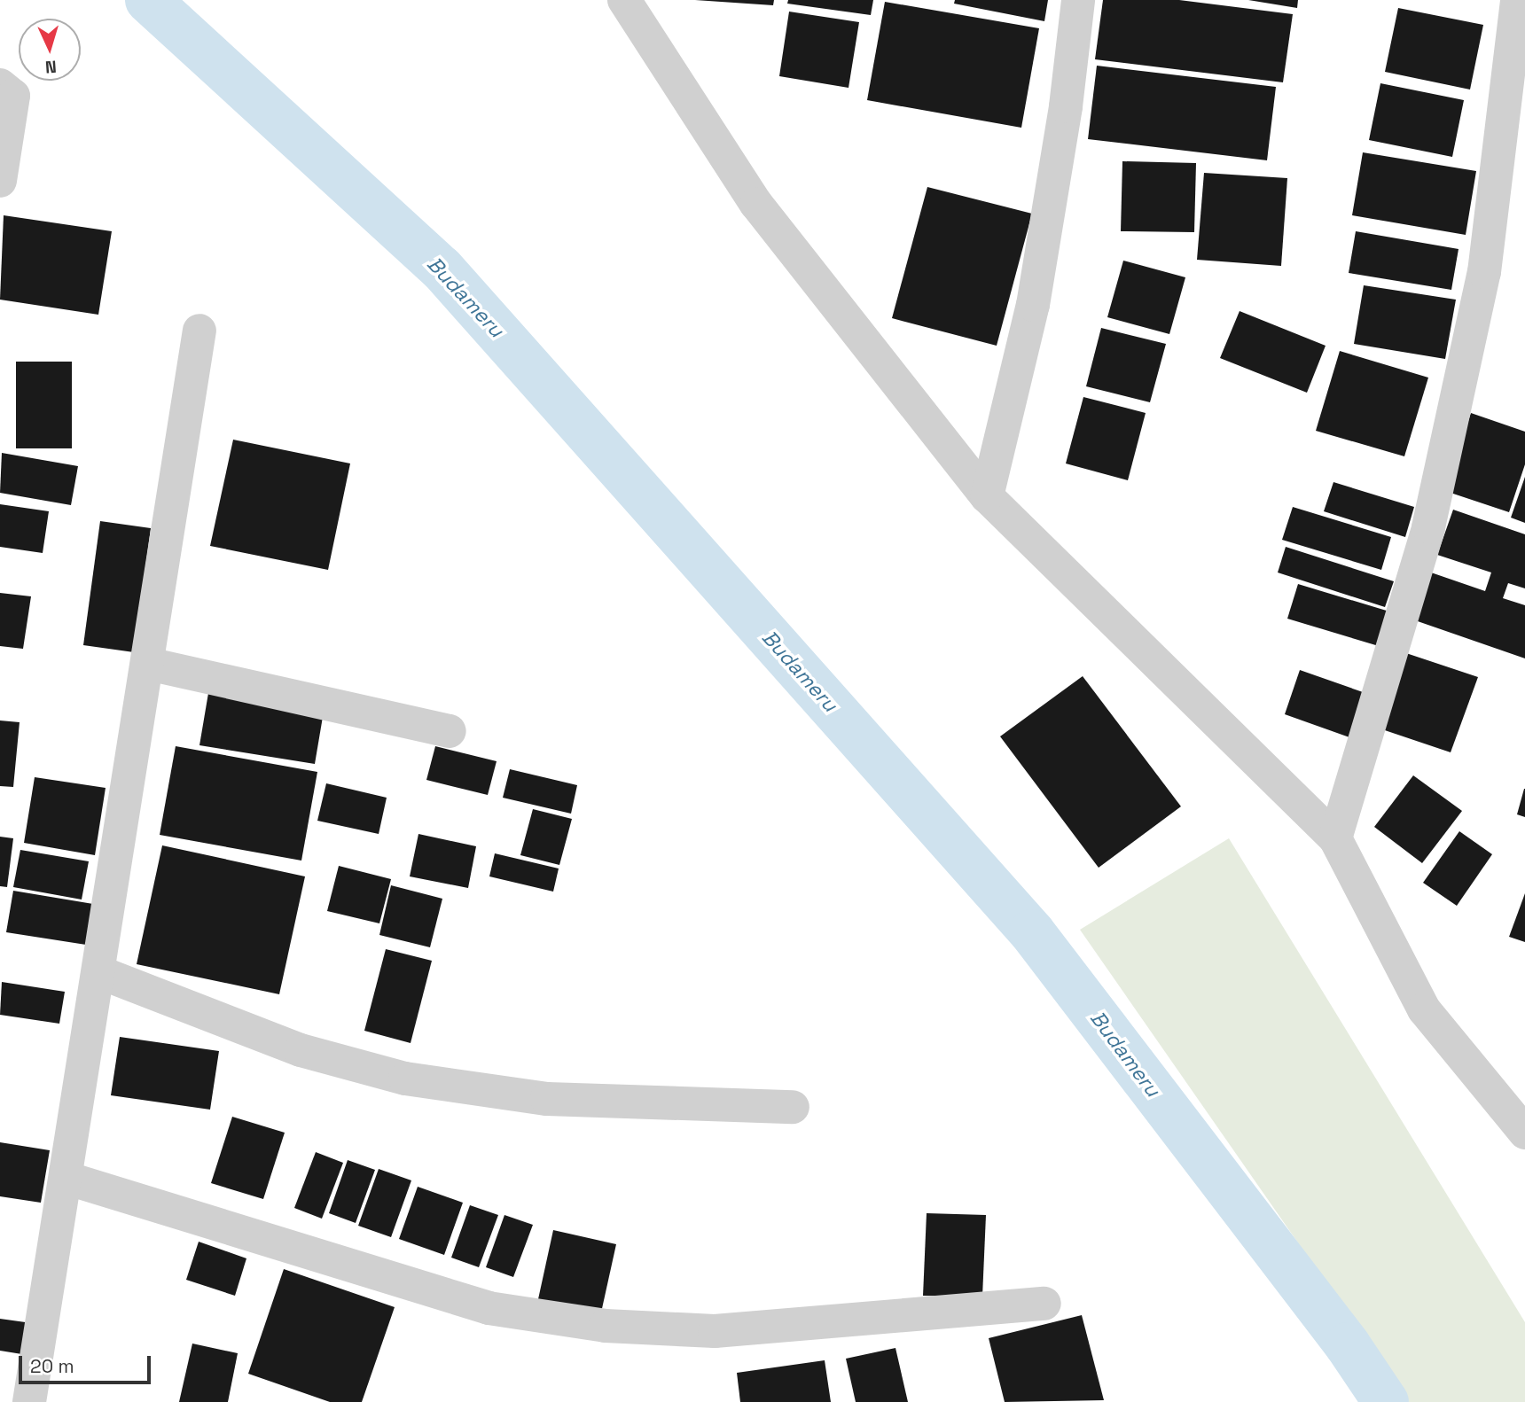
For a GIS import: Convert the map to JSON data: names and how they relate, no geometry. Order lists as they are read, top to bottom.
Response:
{
  "water": ["Budameru"],
  "scale_bar": "20 m",
  "north": "bottom"
}
